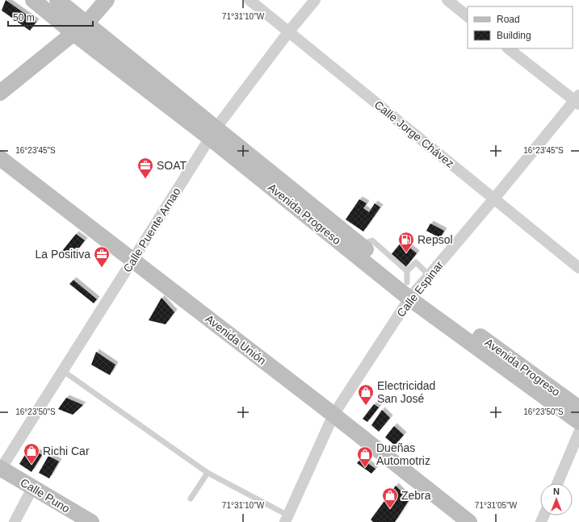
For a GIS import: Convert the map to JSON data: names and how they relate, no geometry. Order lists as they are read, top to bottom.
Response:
{
  "streets": {
    "main road": ["Avenida Progreso", "Avenida Unión", "Calle Puno"],
    "street": ["Calle Jorge Chávez", "Calle Puente Arnao", "Calle Espinar"]
  },
  "crossings": [
    ["Calle Jorge Chávez", "Calle Puente Arnao"],
    ["Calle Jorge Chávez", "Calle Espinar"],
    ["Avenida Progreso", "Calle Puente Arnao"],
    ["Avenida Progreso", "Calle Espinar"],
    ["Calle Puente Arnao", "Avenida Unión"],
    ["Calle Puente Arnao", "Calle Puno"],
    ["Calle Espinar", "Avenida Unión"]
  ],
  "places": {
    "office": ["SOAT", "La Positiva"],
    "fuel station": ["Repsol"],
    "shop": [
      "Electricidad San José",
      "Richi Car",
      "Dueñas Automotriz",
      "Zebra"
    ]
  },
  "legend": ["Road", "Building"],
  "scale_bar": "50 m",
  "north": "top",
  "coordinates": [
    "71°31'10\"W",
    "16°23'45\"S",
    "16°23'50\"S",
    "71°31'05\"W"
  ]
}
